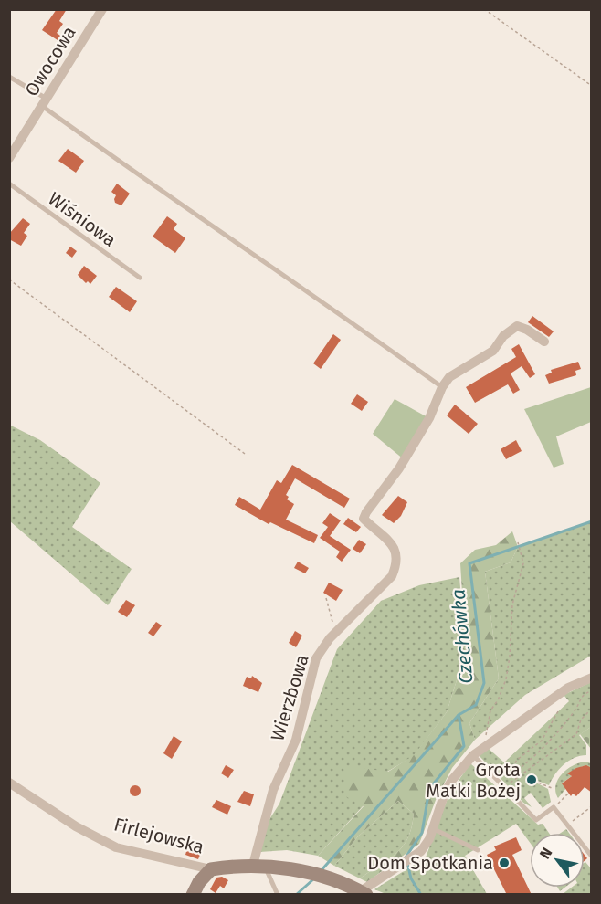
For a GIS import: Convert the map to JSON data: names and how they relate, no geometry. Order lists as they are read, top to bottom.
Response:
{
  "streets": {
    "street": ["Owocowa", "Wierzbowa", "Firlejowska"],
    "lane": ["Wiśniowa"]
  },
  "crossings": [
    ["Wierzbowa", "Firlejowska"]
  ],
  "water": ["Czechówka"],
  "places": ["Grota Matki Bożej", "Dom Spotkania"],
  "north": "top left"
}
